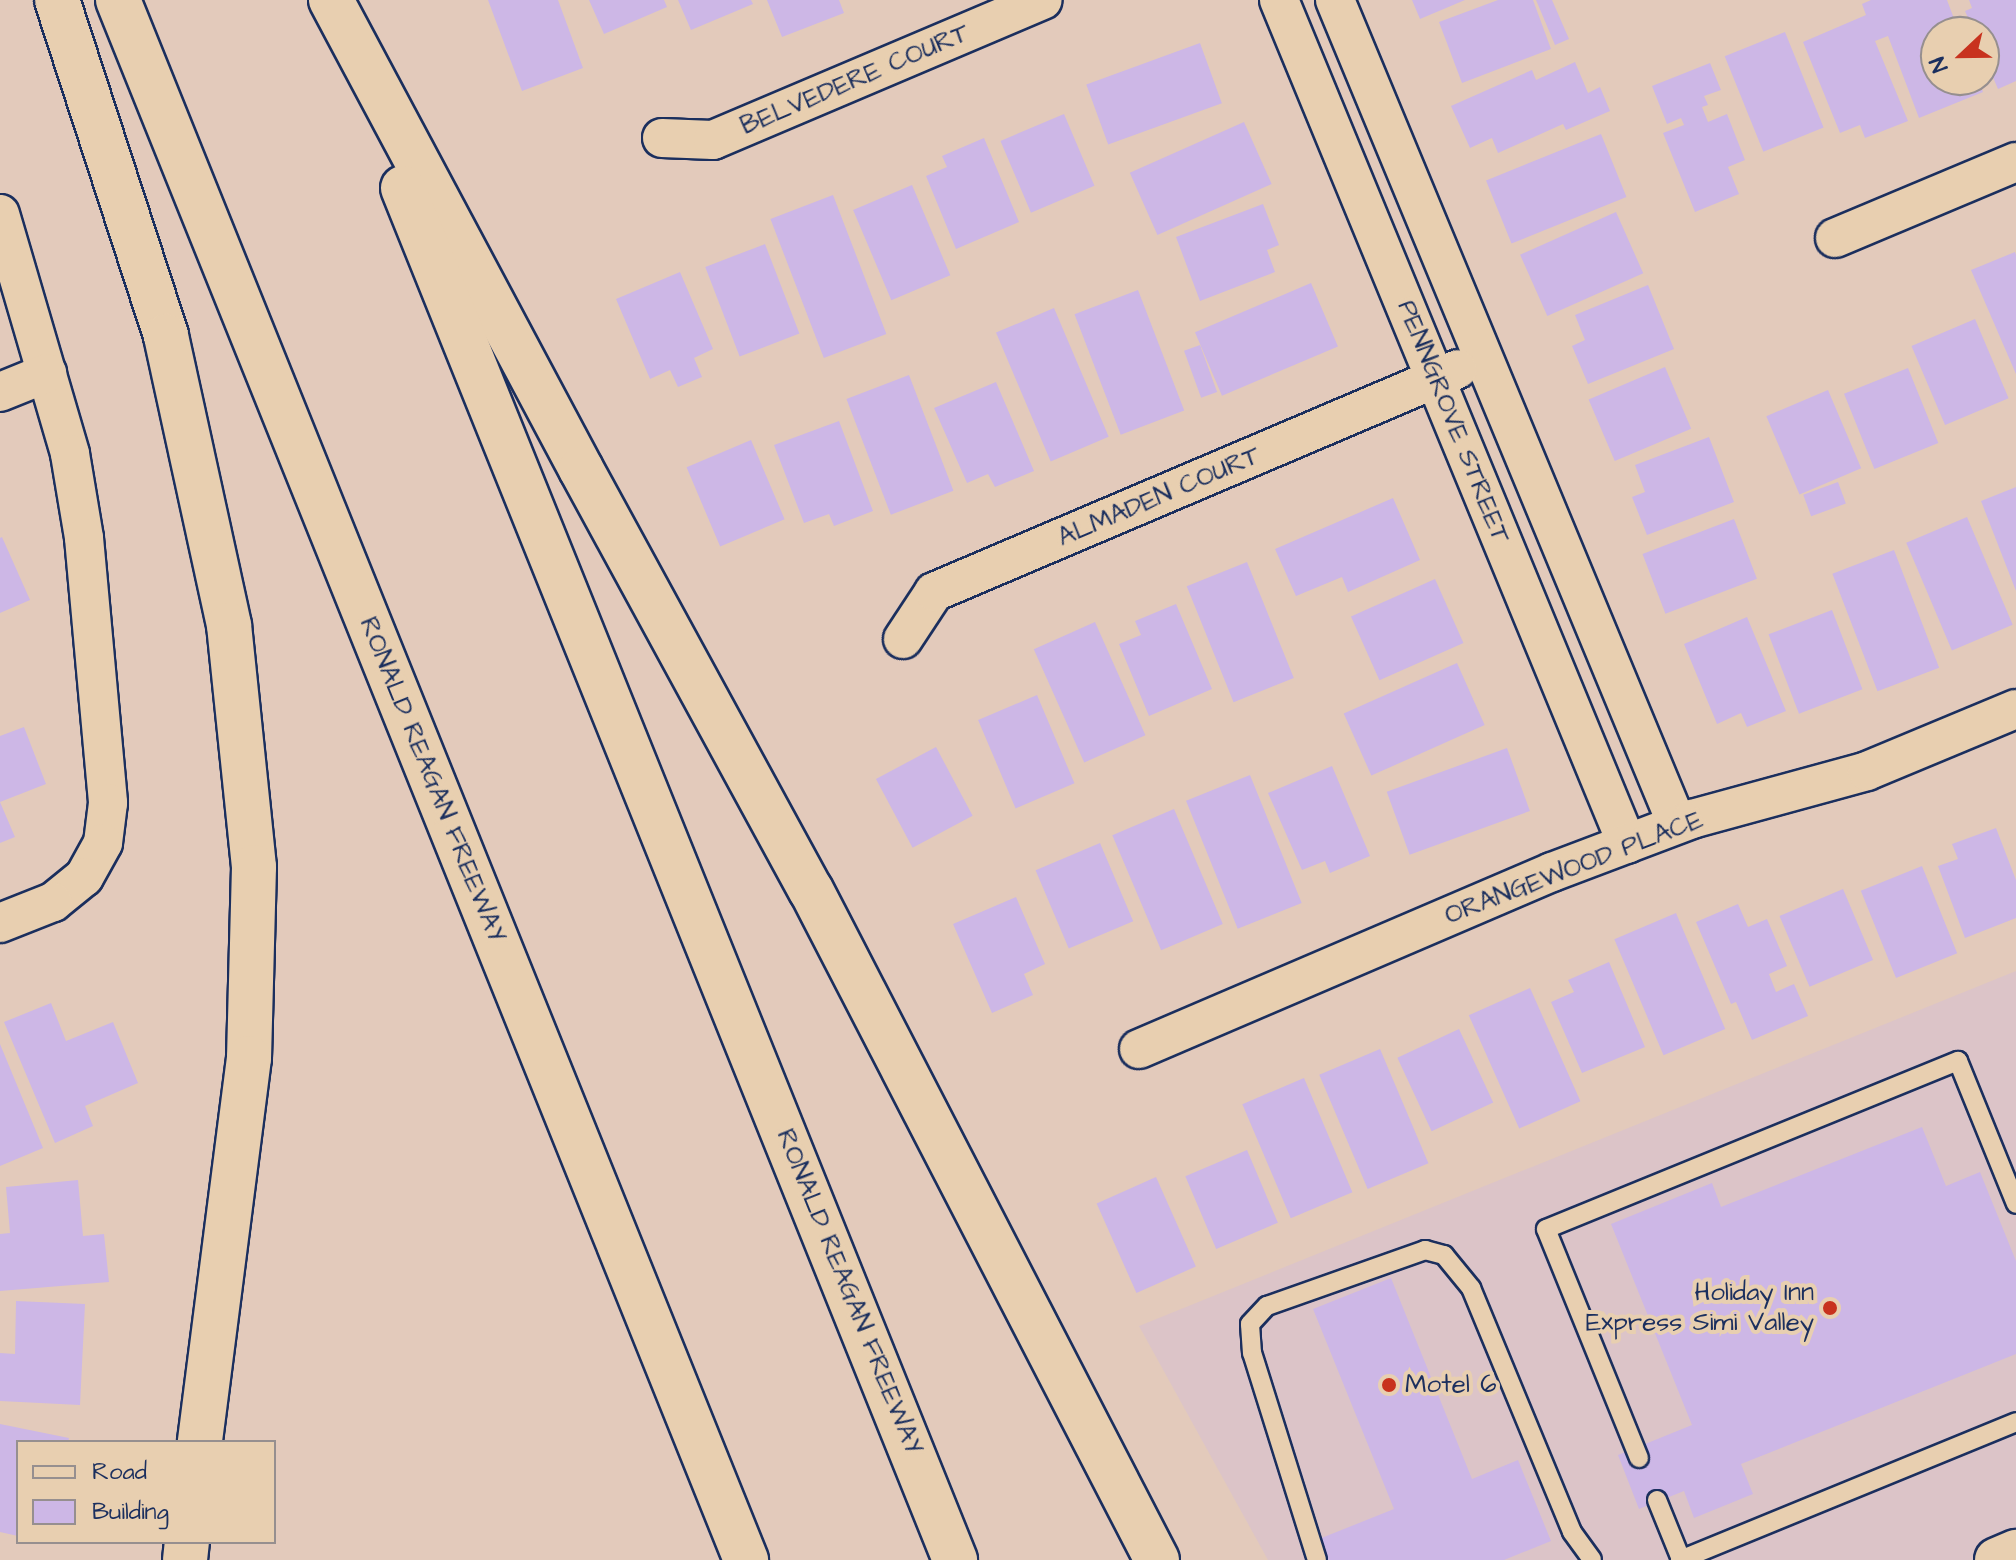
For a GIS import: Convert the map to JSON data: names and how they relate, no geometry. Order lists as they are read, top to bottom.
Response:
{
  "streets": {
    "main road": ["RONALD REAGAN FREEWAY"],
    "street": [
      "BELVEDERE COURT",
      "PENNGROVE STREET",
      "ALMADEN COURT",
      "ORANGEWOOD PLACE"
    ]
  },
  "crossings": [
    ["PENNGROVE STREET", "ALMADEN COURT"],
    ["PENNGROVE STREET", "ORANGEWOOD PLACE"]
  ],
  "places": ["Holiday Inn Express Simi Valley", "Motel 6"],
  "legend": ["Road", "Building"],
  "north": "left"
}
